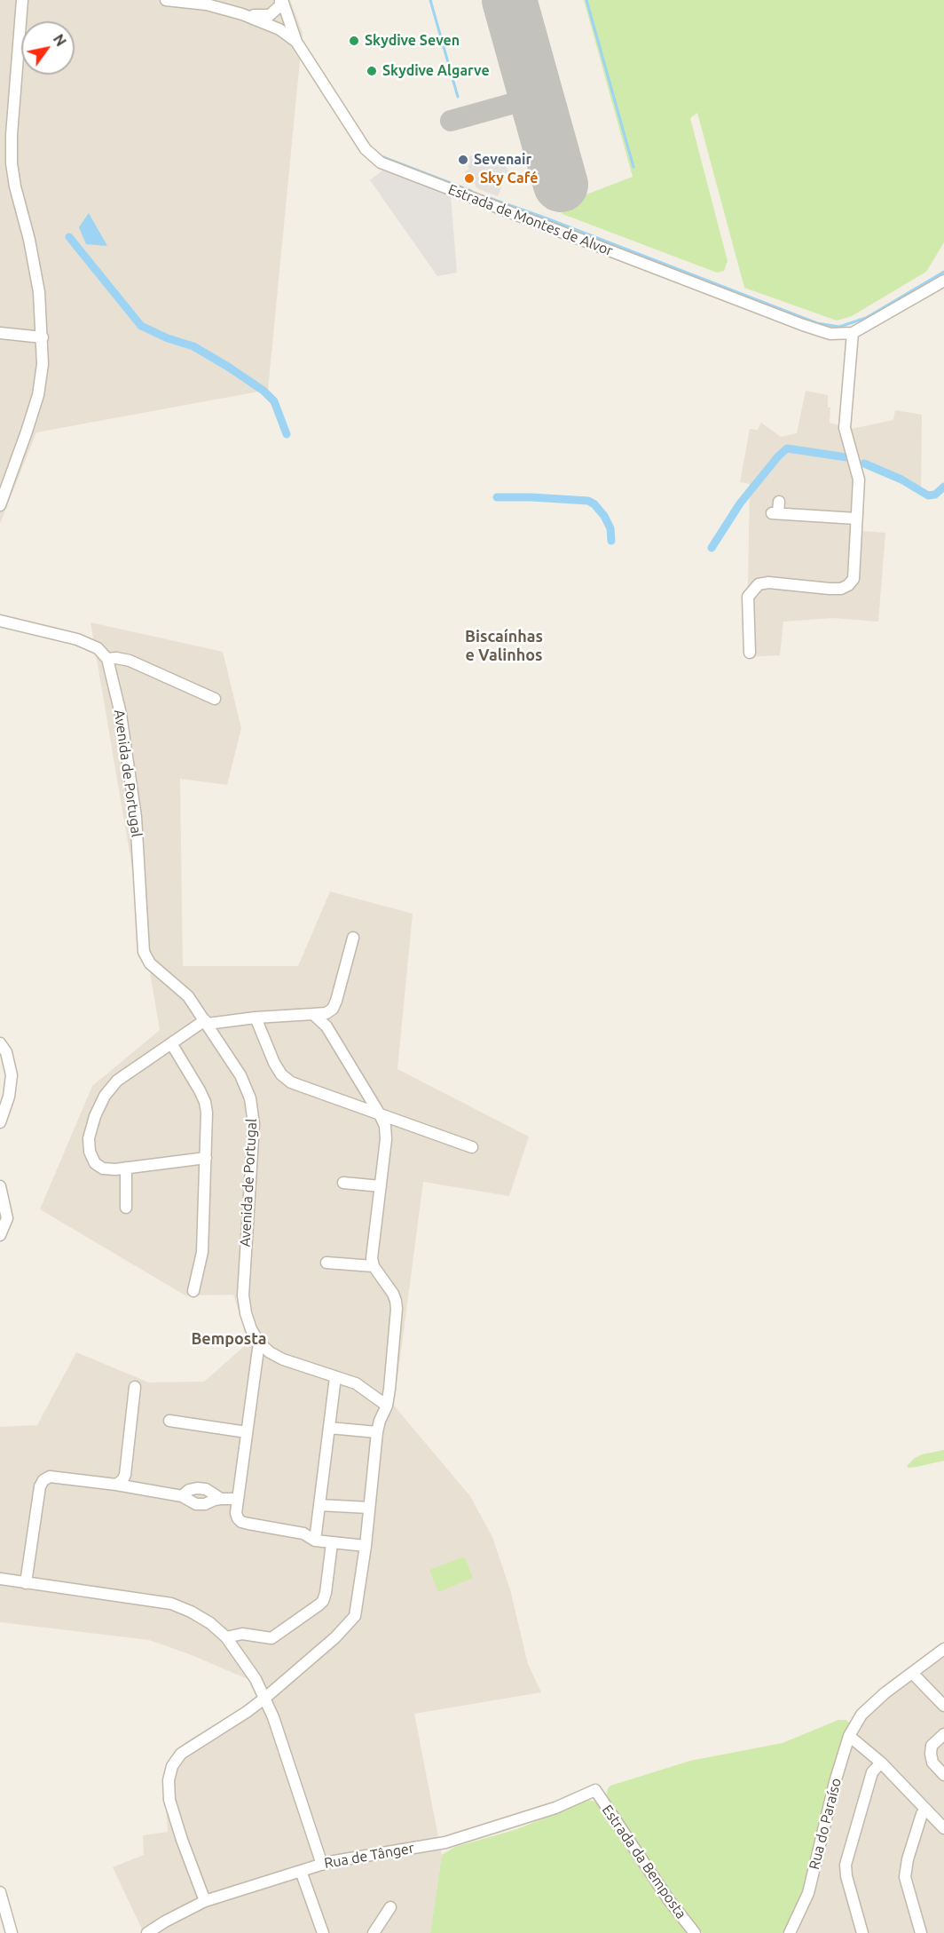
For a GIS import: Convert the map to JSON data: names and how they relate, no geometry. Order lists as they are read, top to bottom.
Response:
{
  "streets": {
    "street": [
      "Estrada de Montes de Alvor",
      "Avenida de Portugal",
      "Rua do Paraíso",
      "Rua de Tânger",
      "Estrada da Bemposta"
    ]
  },
  "crossings": [
    ["Rua de Tânger", "Estrada da Bemposta"]
  ],
  "districts": ["Biscaínhas e Valinhos", "Bemposta"],
  "places": [
    "Skydive Seven",
    "Skydive Algarve",
    "Sevenair",
    "Sky Café"
  ],
  "north": "top right"
}
